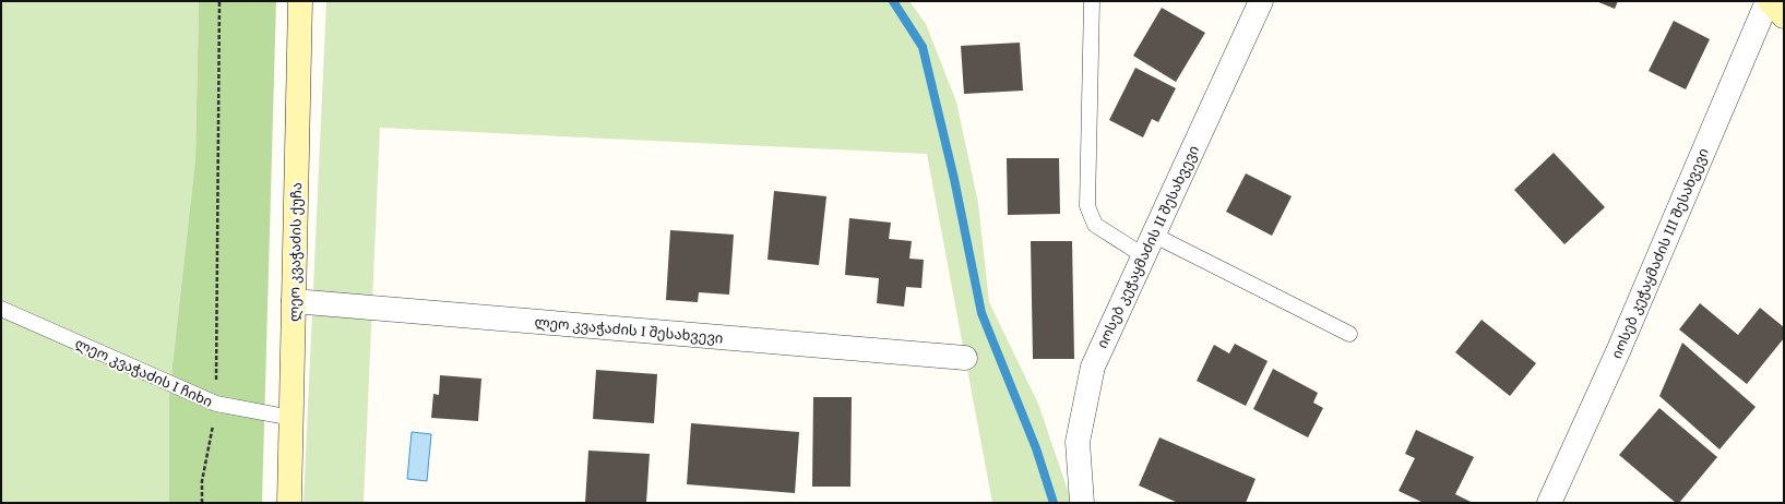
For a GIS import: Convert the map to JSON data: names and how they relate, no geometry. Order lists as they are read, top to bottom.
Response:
{
  "streets": {
    "main road": ["ლეო კვაჭაძის ქუჩა"],
    "street": ["იოსებ კეჭაყმაძის II შესახვევი", "იოსებ კეჭაყმაძის III შესახვევი", "ლეო კვაჭაძის I შესახვევი"],
    "lane": ["ლეო კვაჭაძის I ჩიხი"]
  },
  "crossings": [
    ["ლეო კვაჭაძის ქუჩა", "ლეო კვაჭაძის I შესახვევი"],
    ["ლეო კვაჭაძის ქუჩა", "ლეო კვაჭაძის I ჩიხი"]
  ]
}
